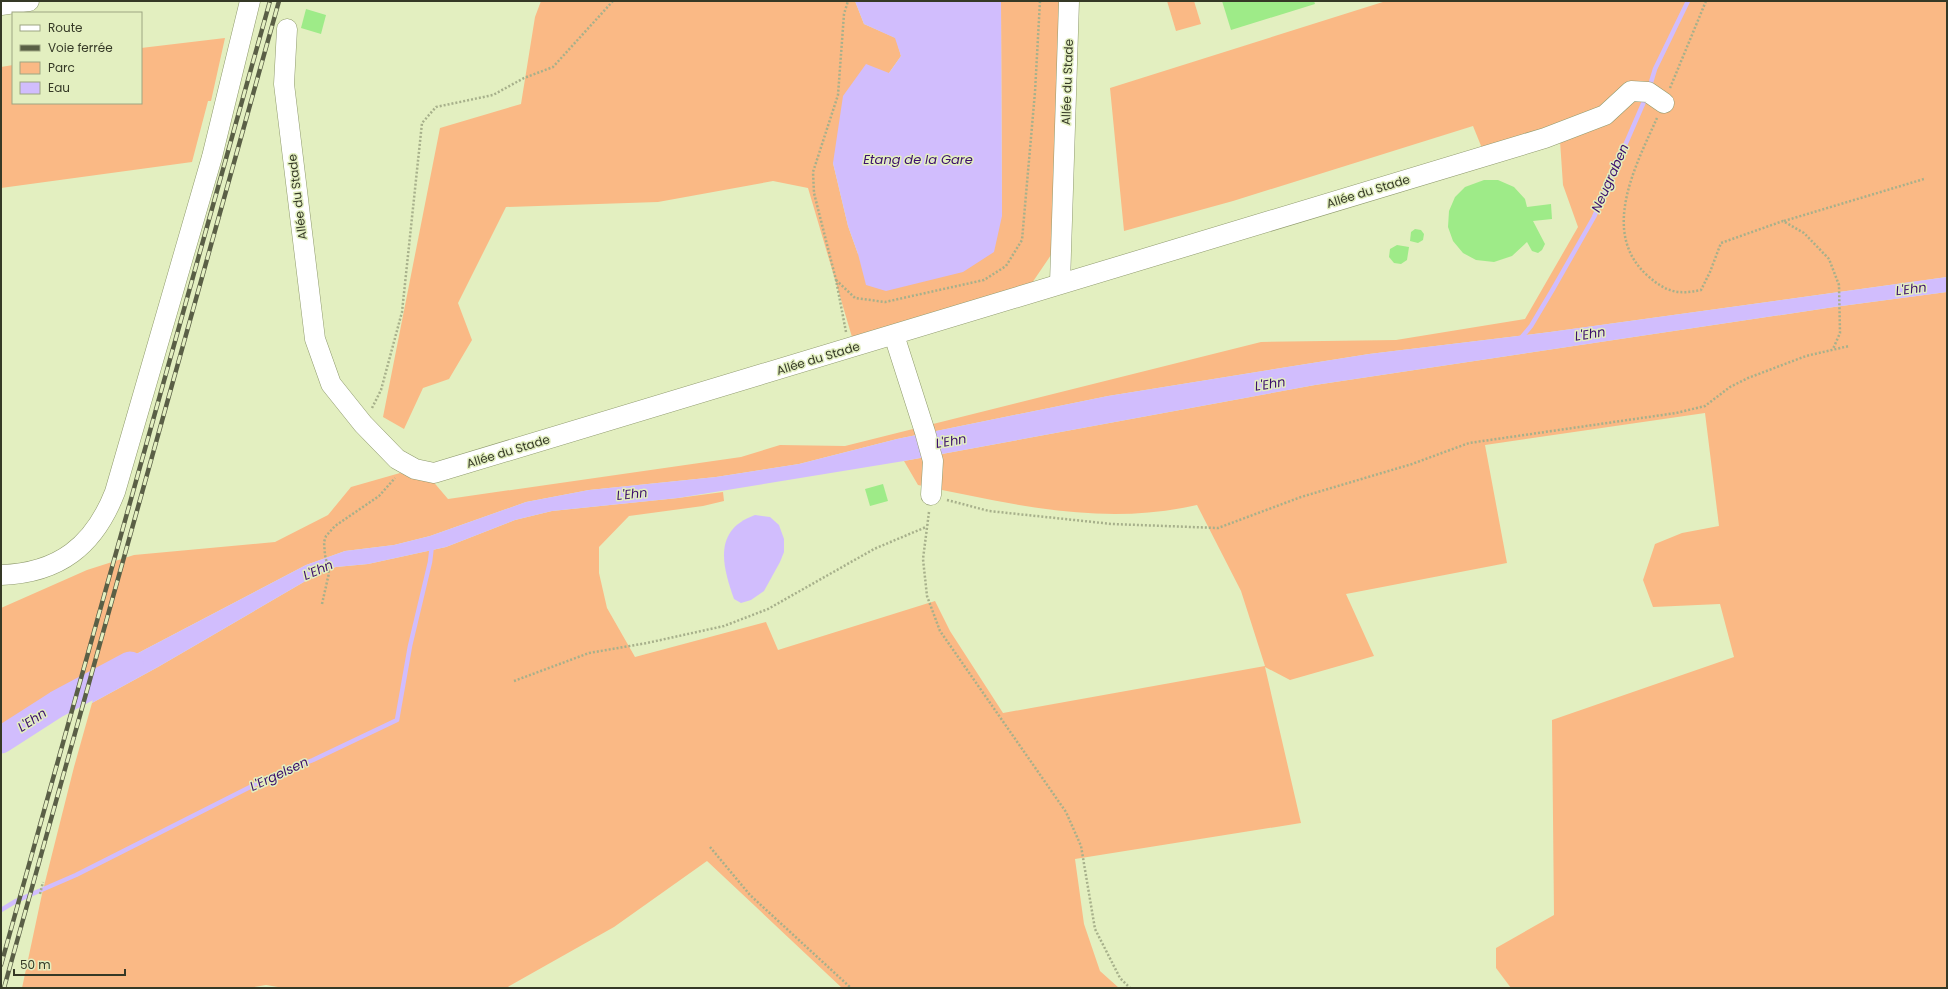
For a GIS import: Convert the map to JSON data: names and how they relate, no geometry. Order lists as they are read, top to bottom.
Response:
{
  "streets": {
    "street": ["Allée du Stade"]
  },
  "water": [
    "Etang de la Gare",
    "Neugraben",
    "L'Ehn",
    "L'Ergelsen"
  ],
  "legend": [
    "Route",
    "Voie ferrée",
    "Parc",
    "Eau"
  ],
  "scale_bar": "50 m"
}
